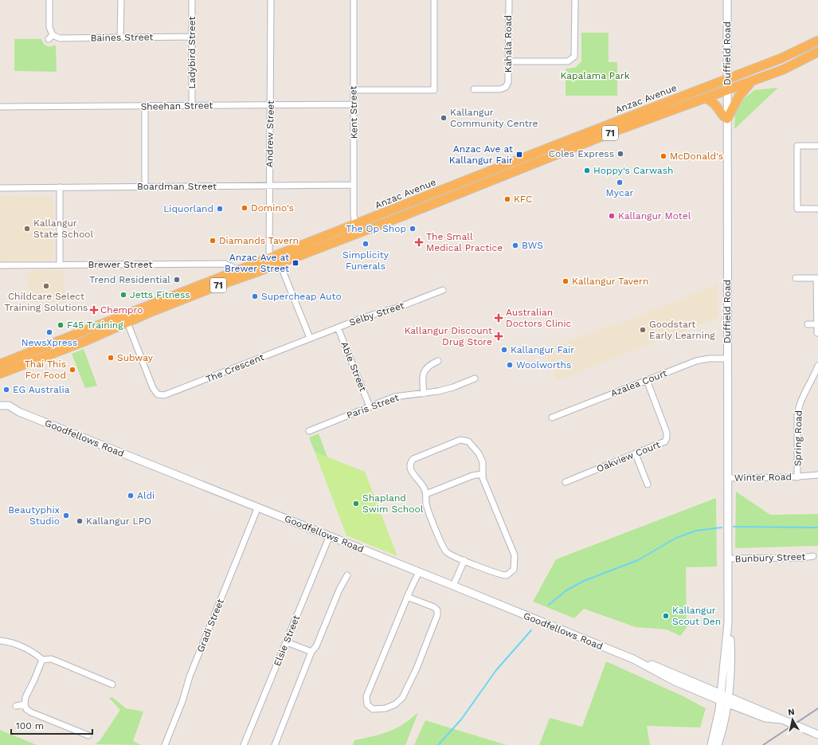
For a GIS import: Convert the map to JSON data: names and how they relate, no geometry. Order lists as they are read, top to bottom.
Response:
{
  "streets": {
    "highway": ["Anzac Avenue", "71"],
    "street": [
      "Baines Street",
      "Kahala Road",
      "Ladybird Street",
      "Duffield Road",
      "Sheehan Street",
      "Kent Street",
      "Andrew Street",
      "Boardman Street",
      "Brewer Street",
      "Selby Street",
      "Able Street",
      "The Crescent",
      "Azalea Court",
      "Paris Street",
      "Goodfellows Road",
      "Spring Road",
      "Oakview Court",
      "Winter Road",
      "Bunbury Street",
      "Gradi Street",
      "Elsie Street"
    ]
  },
  "crossings": [
    ["Baines Street", "Ladybird Street"],
    ["Ladybird Street", "Sheehan Street"],
    ["Duffield Road", "Anzac Avenue"],
    ["Duffield Road", "Azalea Court"],
    ["Duffield Road", "Goodfellows Road"],
    ["Duffield Road", "Winter Road"],
    ["Duffield Road", "Bunbury Street"],
    ["Anzac Avenue", "Kent Street"],
    ["Anzac Avenue", "Andrew Street"],
    ["Anzac Avenue", "Brewer Street"],
    ["Anzac Avenue", "The Crescent"],
    ["Sheehan Street", "Kent Street"],
    ["Sheehan Street", "Andrew Street"],
    ["Kent Street", "Boardman Street"],
    ["Andrew Street", "Boardman Street"],
    ["Selby Street", "Able Street"],
    ["Selby Street", "The Crescent"],
    ["Able Street", "Paris Street"],
    ["Azalea Court", "Oakview Court"],
    ["Goodfellows Road", "Gradi Street"],
    ["Goodfellows Road", "Elsie Street"],
    ["Spring Road", "Winter Road"]
  ],
  "parks": ["Kapalama Park"],
  "places": {
    "other": [
      "Kallangur Community Centre",
      "Coles Express",
      "McDonald's",
      "Hoppy's Carwash",
      "Mycar",
      "KFC",
      "Domino's",
      "Liquorland",
      "Kallangur Motel",
      "Kallangur State School",
      "The Op Shop",
      "Diamands Tavern",
      "Simplicity Funerals",
      "BWS",
      "Trend Residential",
      "Kallangur Tavern",
      "Childcare Select Training Solutions",
      "Jetts Fitness",
      "Supercheap Auto",
      "F45 Training",
      "Goodstart Early Learning",
      "NewsXpress",
      "Kallangur Fair",
      "Subway",
      "Woolworths",
      "Thai This For Food",
      "EG Australia",
      "Aldi",
      "Shapland Swim School",
      "Beautyphix Studio",
      "Kallangur LPO",
      "Kallangur Scout Den"
    ],
    "transit": ["Anzac Ave at Kallangur Fair", "Anzac Ave at Brewer Street"],
    "health": [
      "The Small Medical Practice",
      "Chempro",
      "Australian Doctors Clinic",
      "Kallangur Discount Drug Store"
    ]
  },
  "scale_bar": "100 m",
  "north": "top"
}
